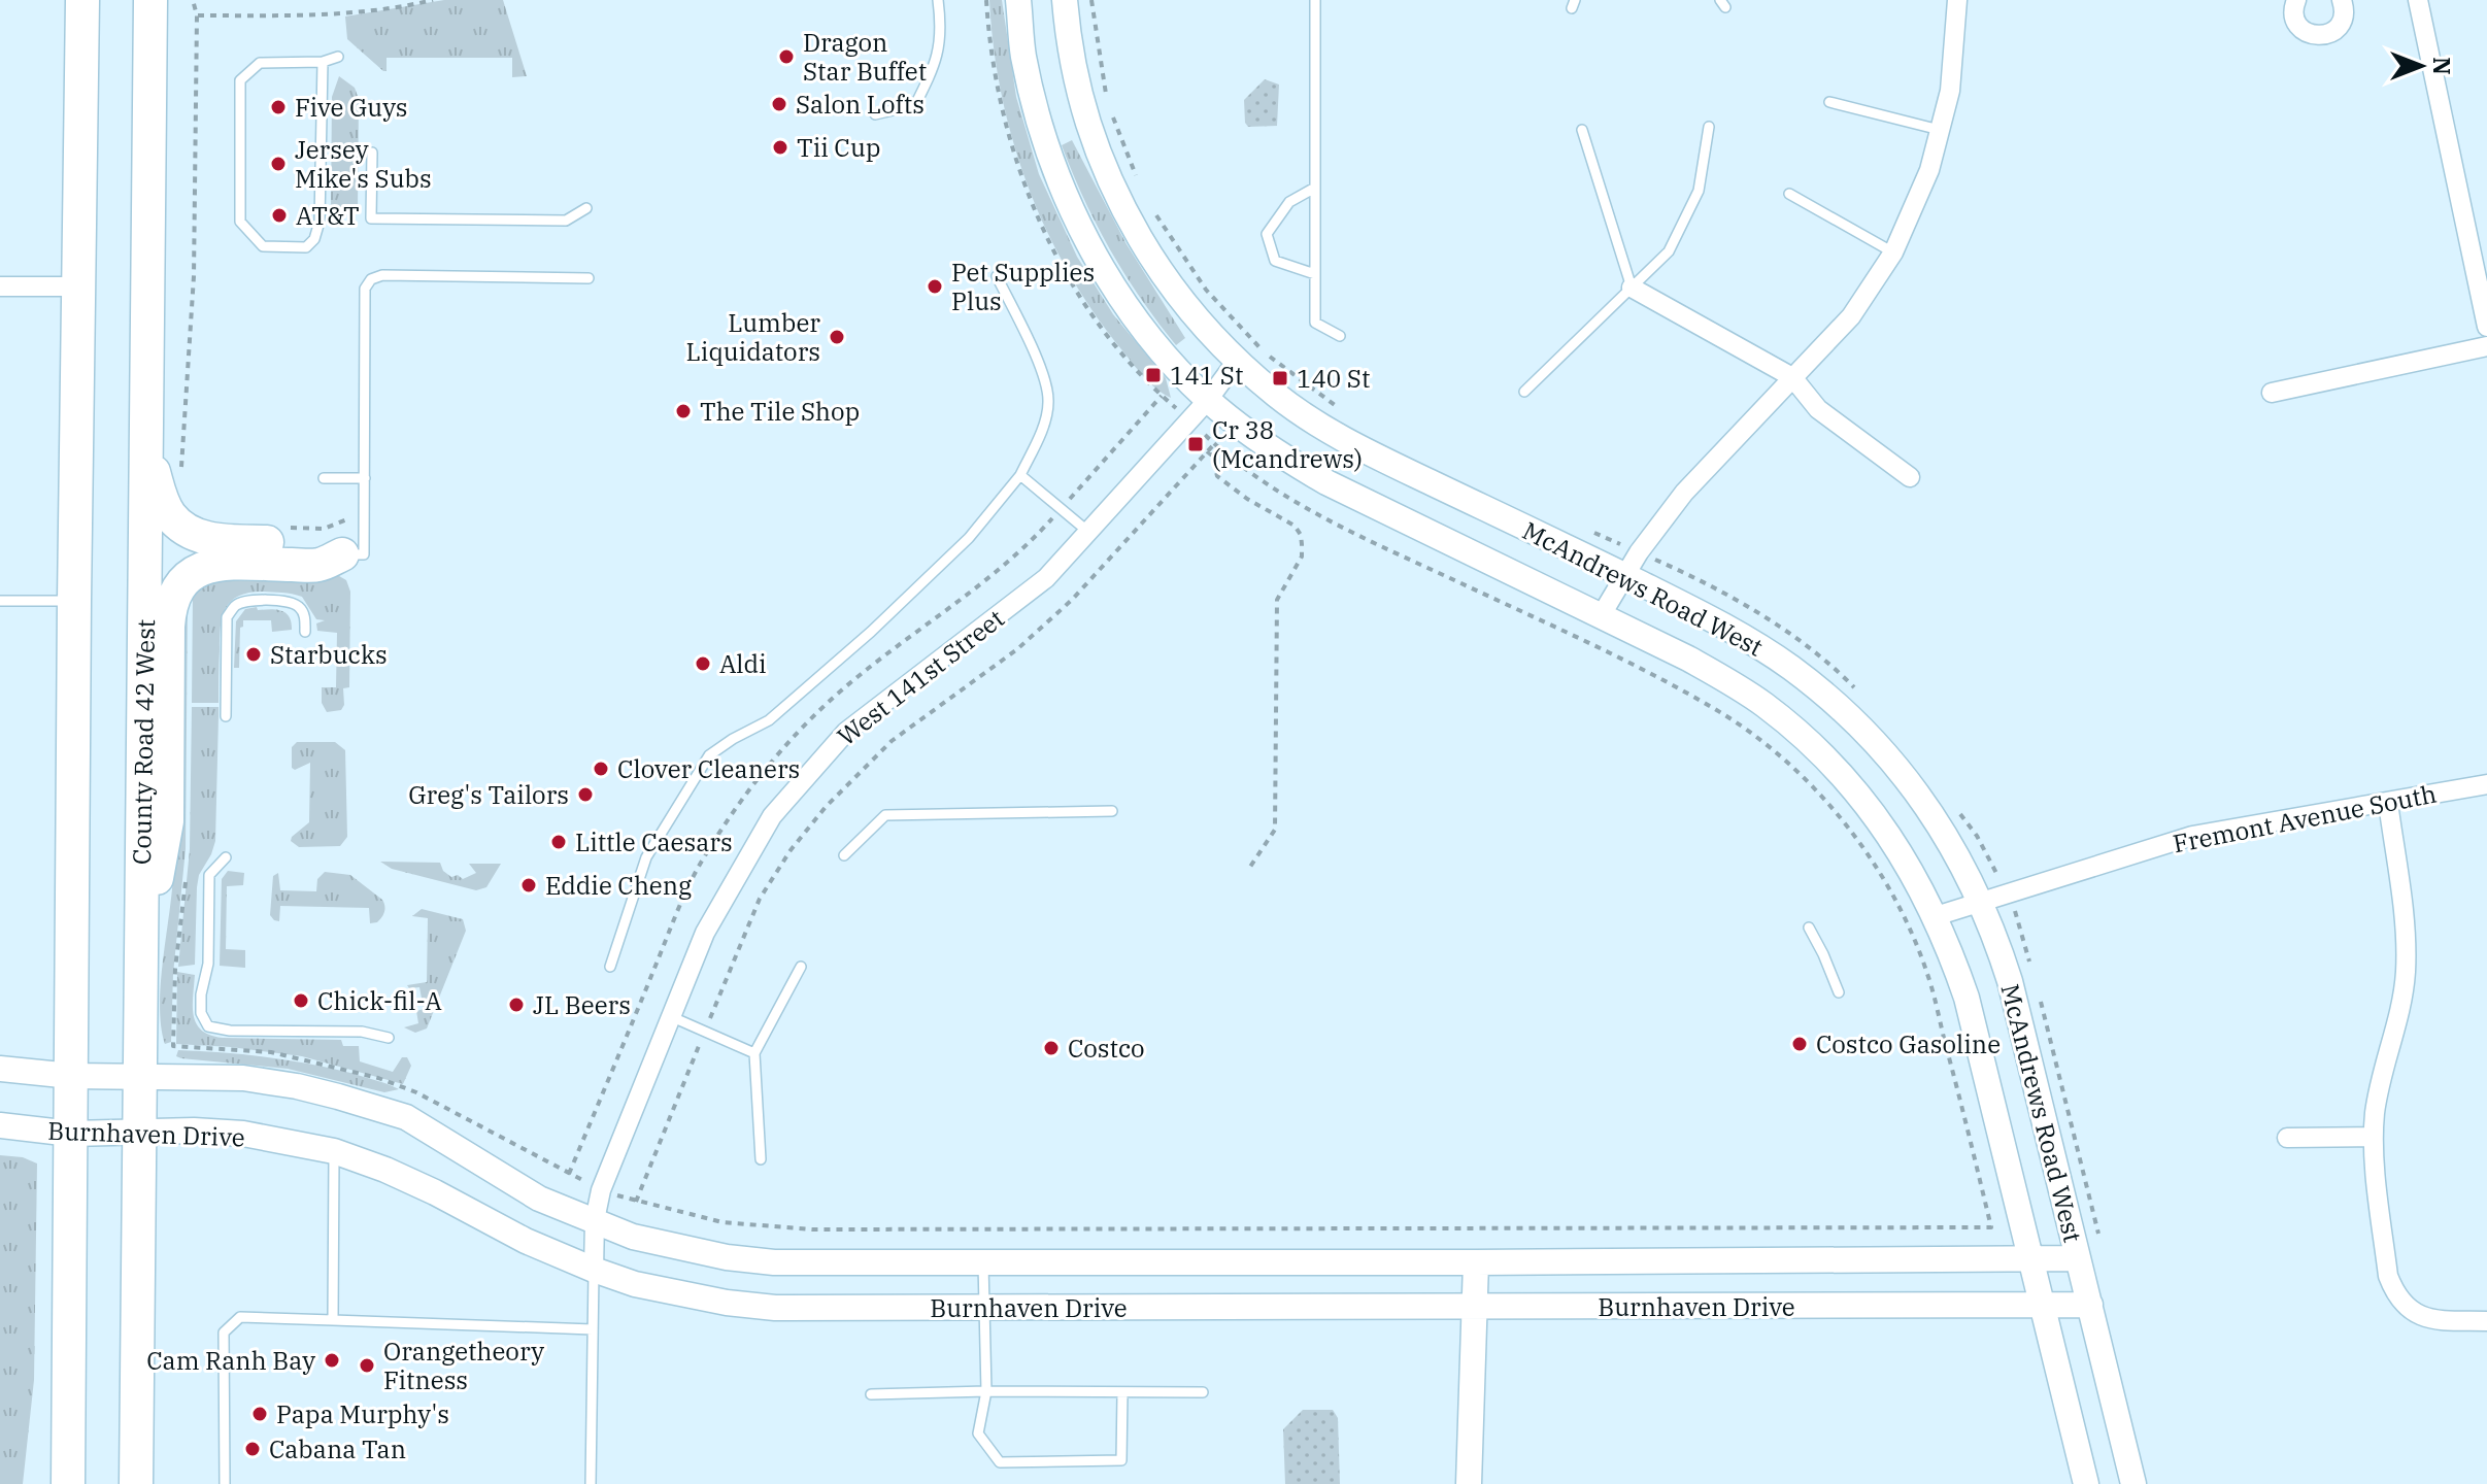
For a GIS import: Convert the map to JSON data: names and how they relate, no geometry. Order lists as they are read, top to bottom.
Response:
{
  "streets": {
    "highway": ["County Road 42 West"],
    "street": [
      "McAndrews Road West",
      "West 141st Street",
      "Fremont Avenue South",
      "Burnhaven Drive"
    ]
  },
  "crossings": [
    ["McAndrews Road West", "West 141st Street"],
    ["McAndrews Road West", "Fremont Avenue South"],
    ["McAndrews Road West", "Burnhaven Drive"],
    ["West 141st Street", "Burnhaven Drive"],
    ["County Road 42 West", "Burnhaven Drive"]
  ],
  "places": {
    "other": [
      "Dragon Star Buffet",
      "Salon Lofts",
      "Five Guys",
      "Tii Cup",
      "Jersey Mike's Subs",
      "AT&T",
      "Pet Supplies Plus",
      "Lumber Liquidators",
      "The Tile Shop",
      "Starbucks",
      "Aldi",
      "Clover Cleaners",
      "Greg's Tailors",
      "Little Caesars",
      "Eddie Cheng",
      "Chick-fil-A",
      "JL Beers",
      "Costco Gasoline",
      "Costco",
      "Cam Ranh Bay",
      "Orangetheory Fitness",
      "Papa Murphy's",
      "Cabana Tan"
    ],
    "transit": ["141 St", "140 St", "Cr 38 (Mcandrews)"]
  },
  "north": "right"
}
